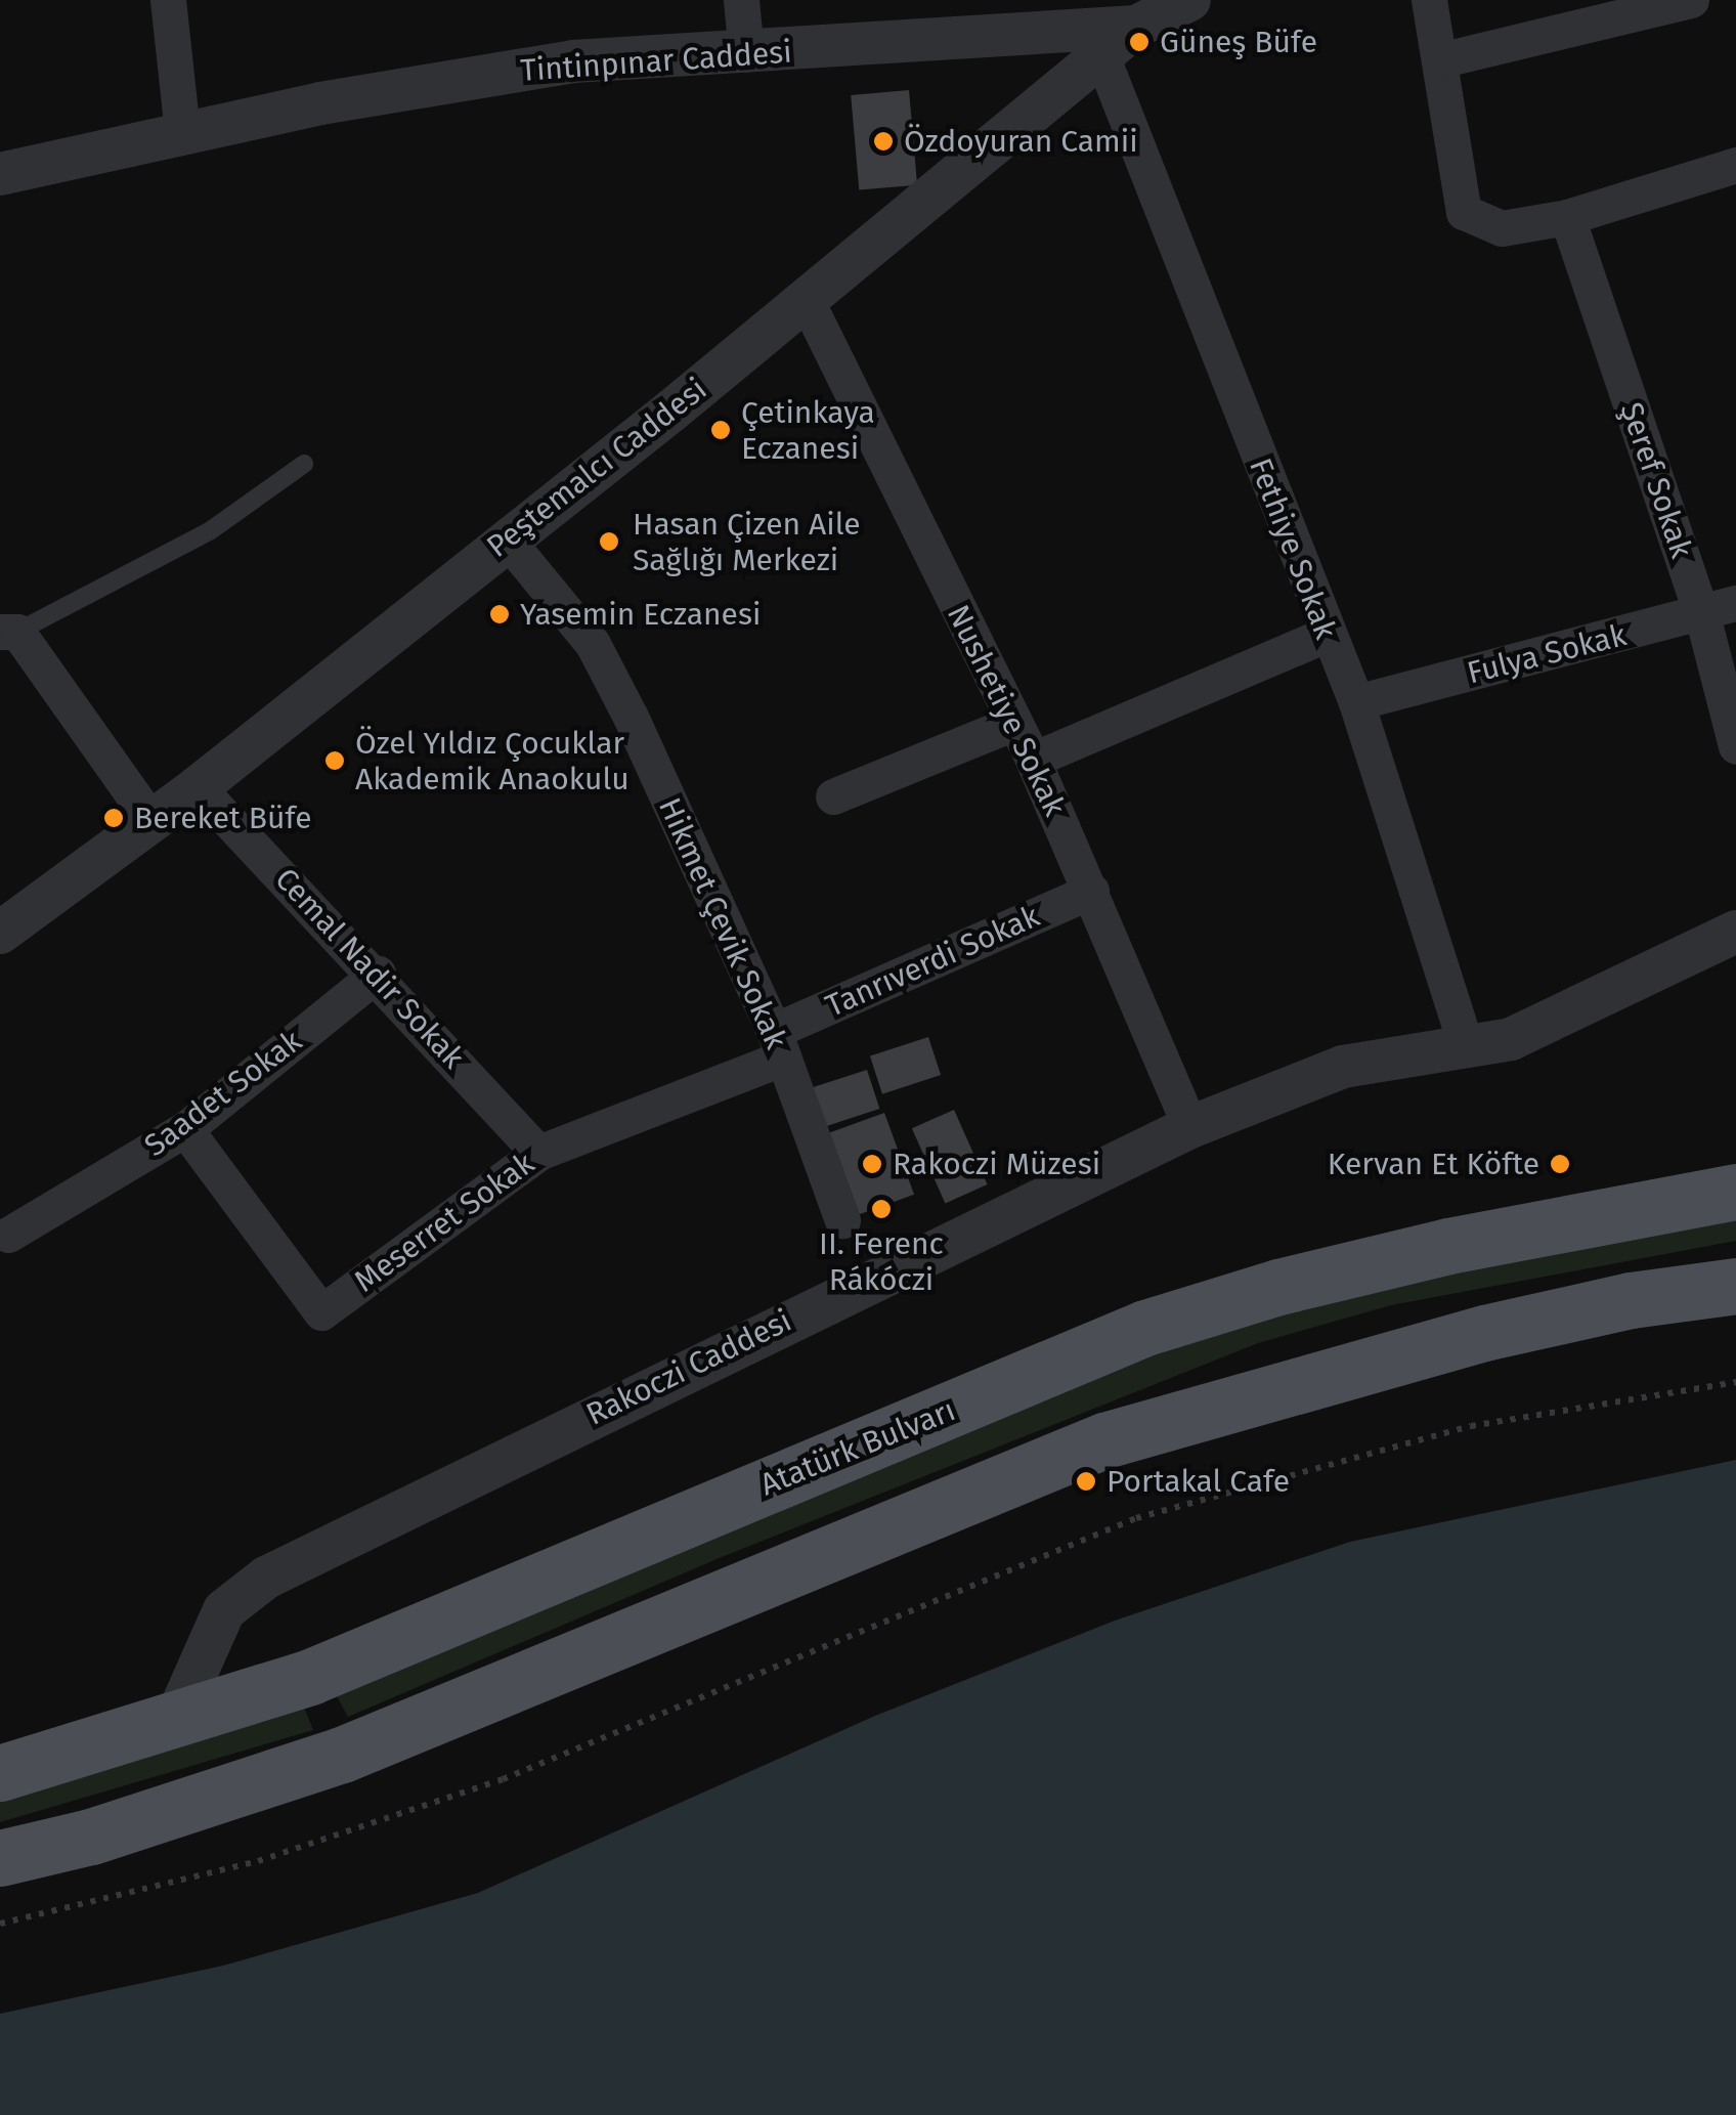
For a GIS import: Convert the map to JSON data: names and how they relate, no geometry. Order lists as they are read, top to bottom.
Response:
{
  "streets": {
    "main road": ["Atatürk Bulvarı"],
    "street": [
      "Tintinpınar Caddesi",
      "Peştemalcı Caddesi",
      "Şeref Sokak",
      "Fethiye Sokak",
      "Fulya Sokak",
      "Nushetiye Sokak",
      "Hikmet Çevik Sokak",
      "Tanrıverdi Sokak",
      "Cemal Nadir Sokak",
      "Saadet Sokak",
      "Meserret Sokak",
      "Rakoczi Caddesi"
    ]
  },
  "crossings": [
    ["Tintinpınar Caddesi", "Peştemalcı Caddesi"],
    ["Peştemalcı Caddesi", "Fethiye Sokak"],
    ["Peştemalcı Caddesi", "Nushetiye Sokak"],
    ["Peştemalcı Caddesi", "Hikmet Çevik Sokak"],
    ["Peştemalcı Caddesi", "Cemal Nadir Sokak"],
    ["Şeref Sokak", "Fulya Sokak"],
    ["Fethiye Sokak", "Fulya Sokak"],
    ["Fethiye Sokak", "Rakoczi Caddesi"],
    ["Nushetiye Sokak", "Tanrıverdi Sokak"],
    ["Nushetiye Sokak", "Rakoczi Caddesi"],
    ["Hikmet Çevik Sokak", "Tanrıverdi Sokak"],
    ["Hikmet Çevik Sokak", "Meserret Sokak"],
    ["Tanrıverdi Sokak", "Meserret Sokak"],
    ["Cemal Nadir Sokak", "Saadet Sokak"],
    ["Cemal Nadir Sokak", "Meserret Sokak"],
    ["Saadet Sokak", "Meserret Sokak"],
    ["Rakoczi Caddesi", "Atatürk Bulvarı"]
  ],
  "places": [
    "Güneş Büfe",
    "Özdoyuran Camii",
    "Çetinkaya Eczanesi",
    "Hasan Çizen Aile Sağlığı Merkezi",
    "Yasemin Eczanesi",
    "Özel Yıldız Çocuklar Akademik Anaokulu",
    "Bereket Büfe",
    "Rakoczi Müzesi",
    "Kervan Et Köfte",
    "II. Ferenc Rákóczi",
    "Portakal Cafe"
  ]
}
